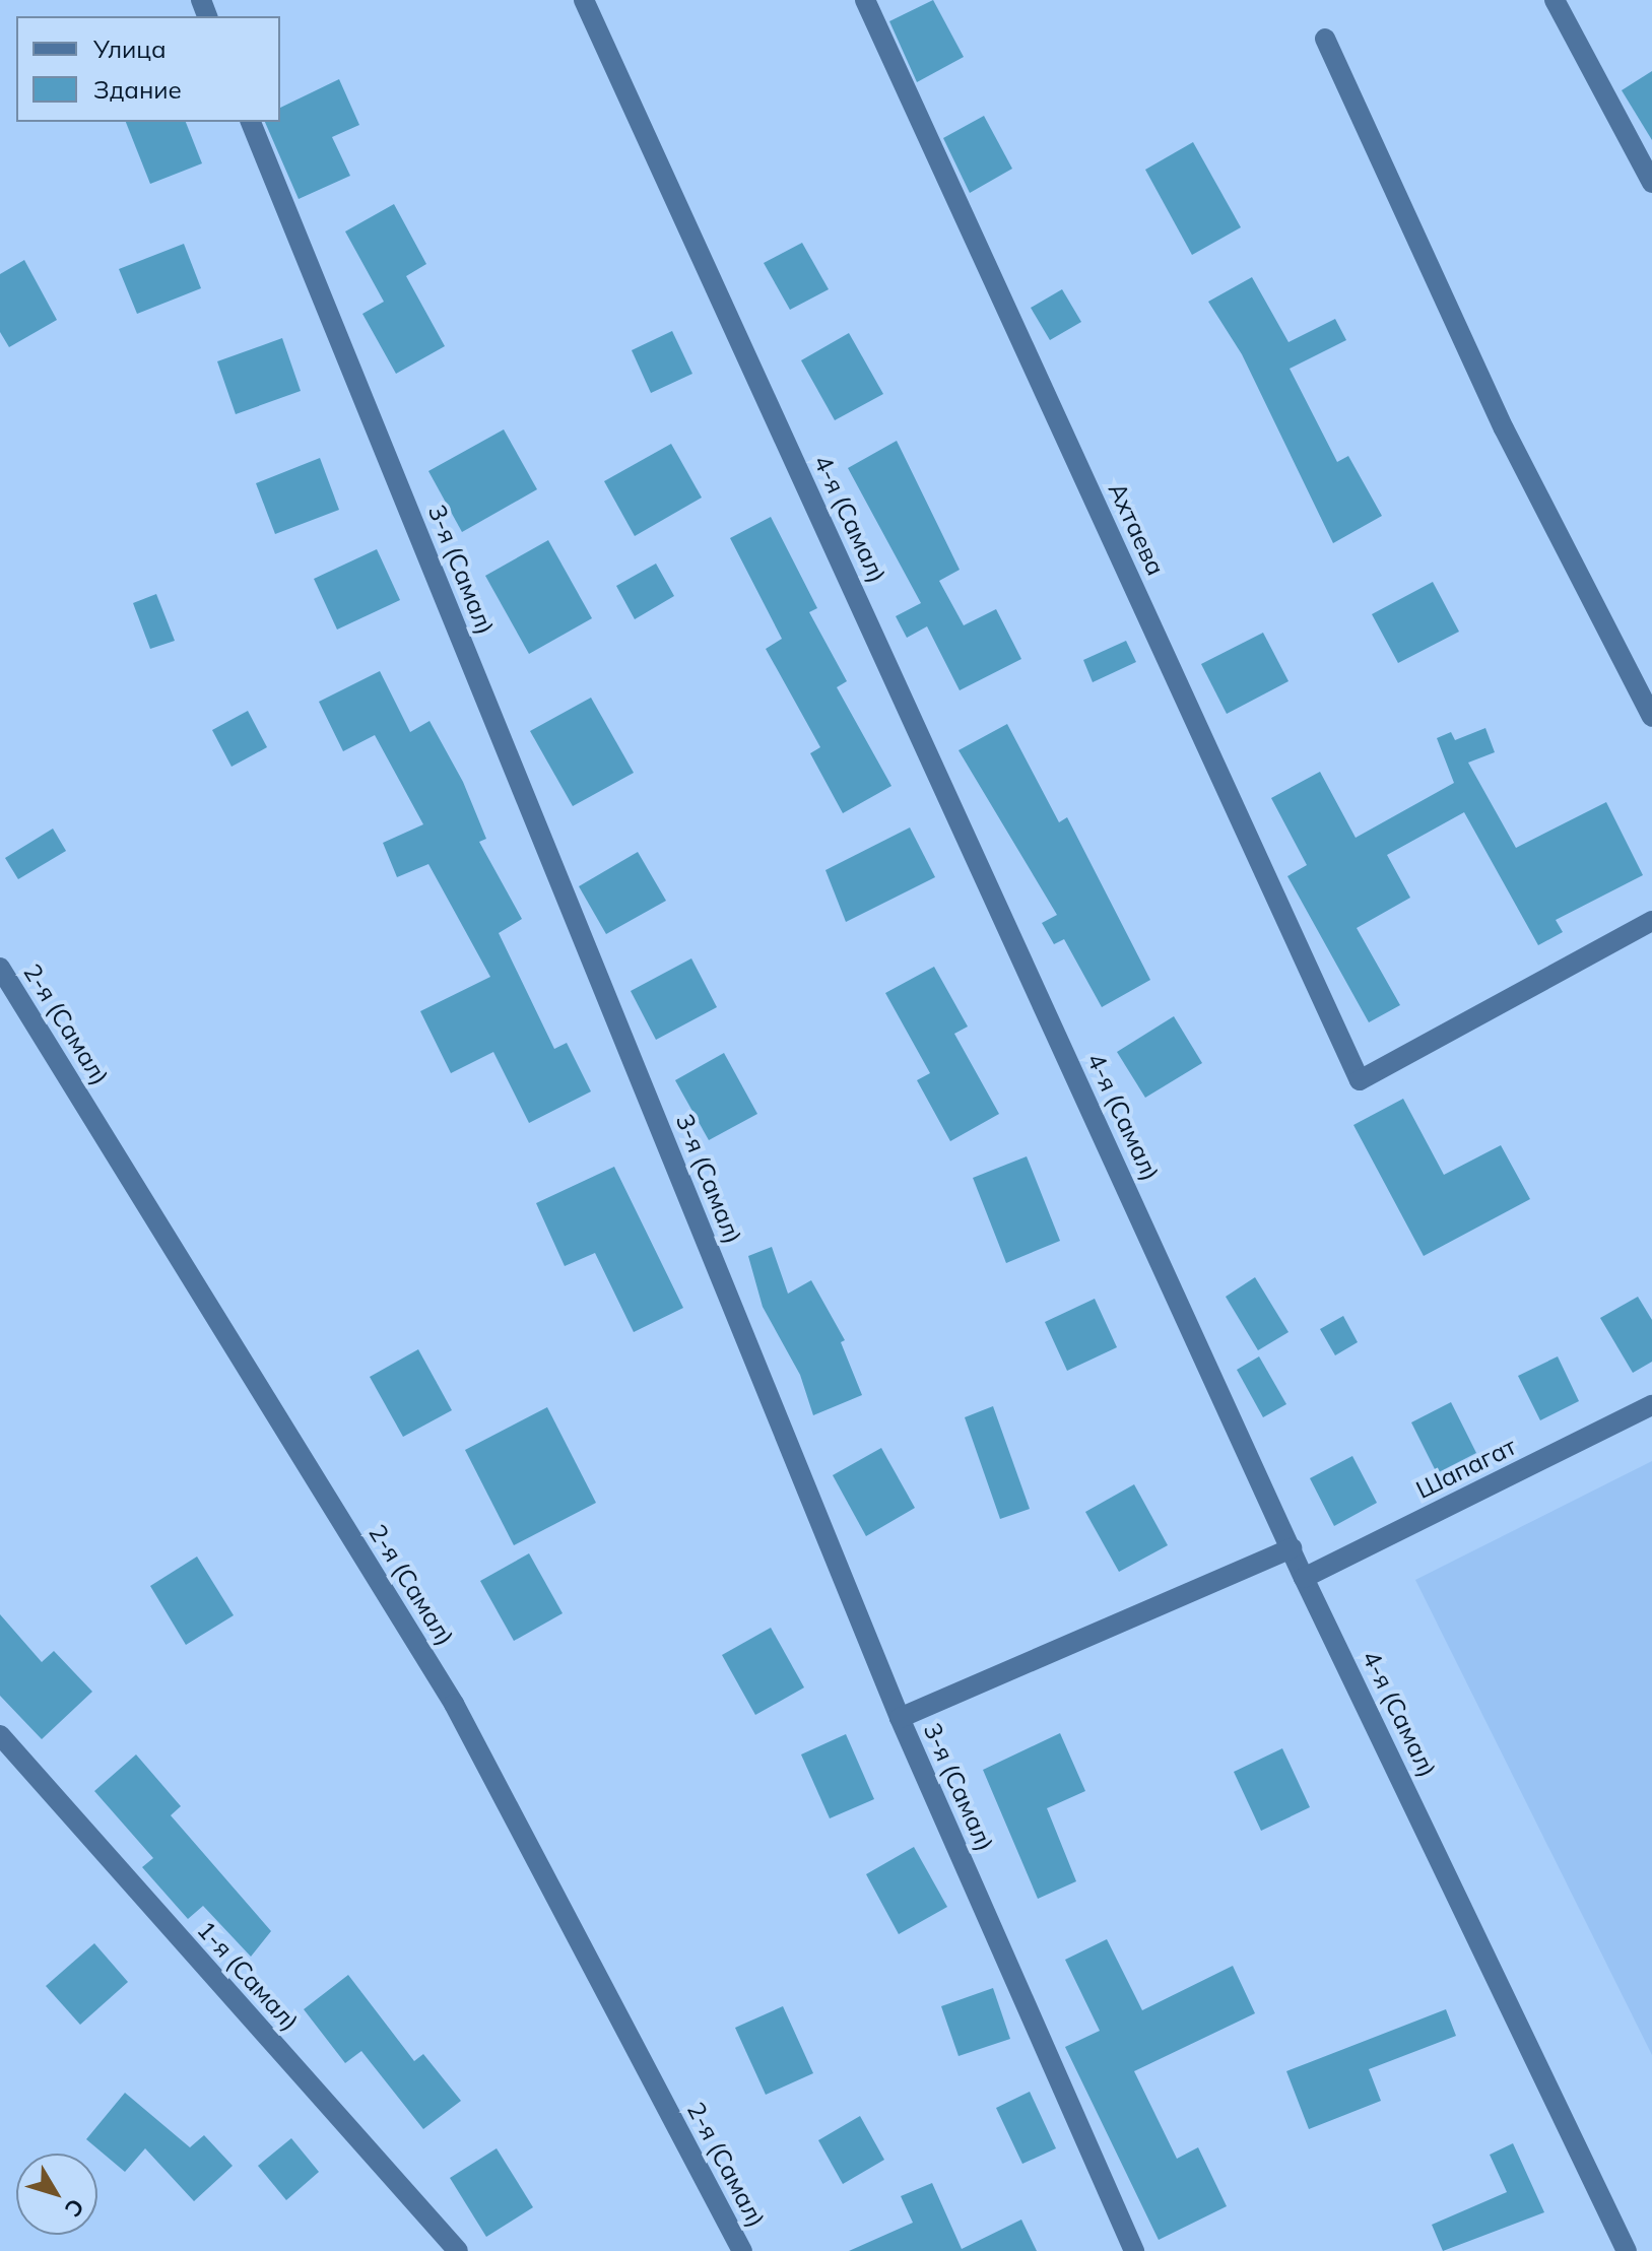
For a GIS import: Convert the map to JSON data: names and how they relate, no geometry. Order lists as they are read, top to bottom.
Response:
{
  "streets": {
    "street": [
      "4-я (Самал)",
      "Ахтаева",
      "3-я (Самал)",
      "2-я (Самал)",
      "Шапагат",
      "1-я (Самал)"
    ]
  },
  "crossings": [
    ["4-я (Самал)", "Шапагат"]
  ],
  "legend": ["Улица", "Здание"],
  "north": "bottom right"
}
